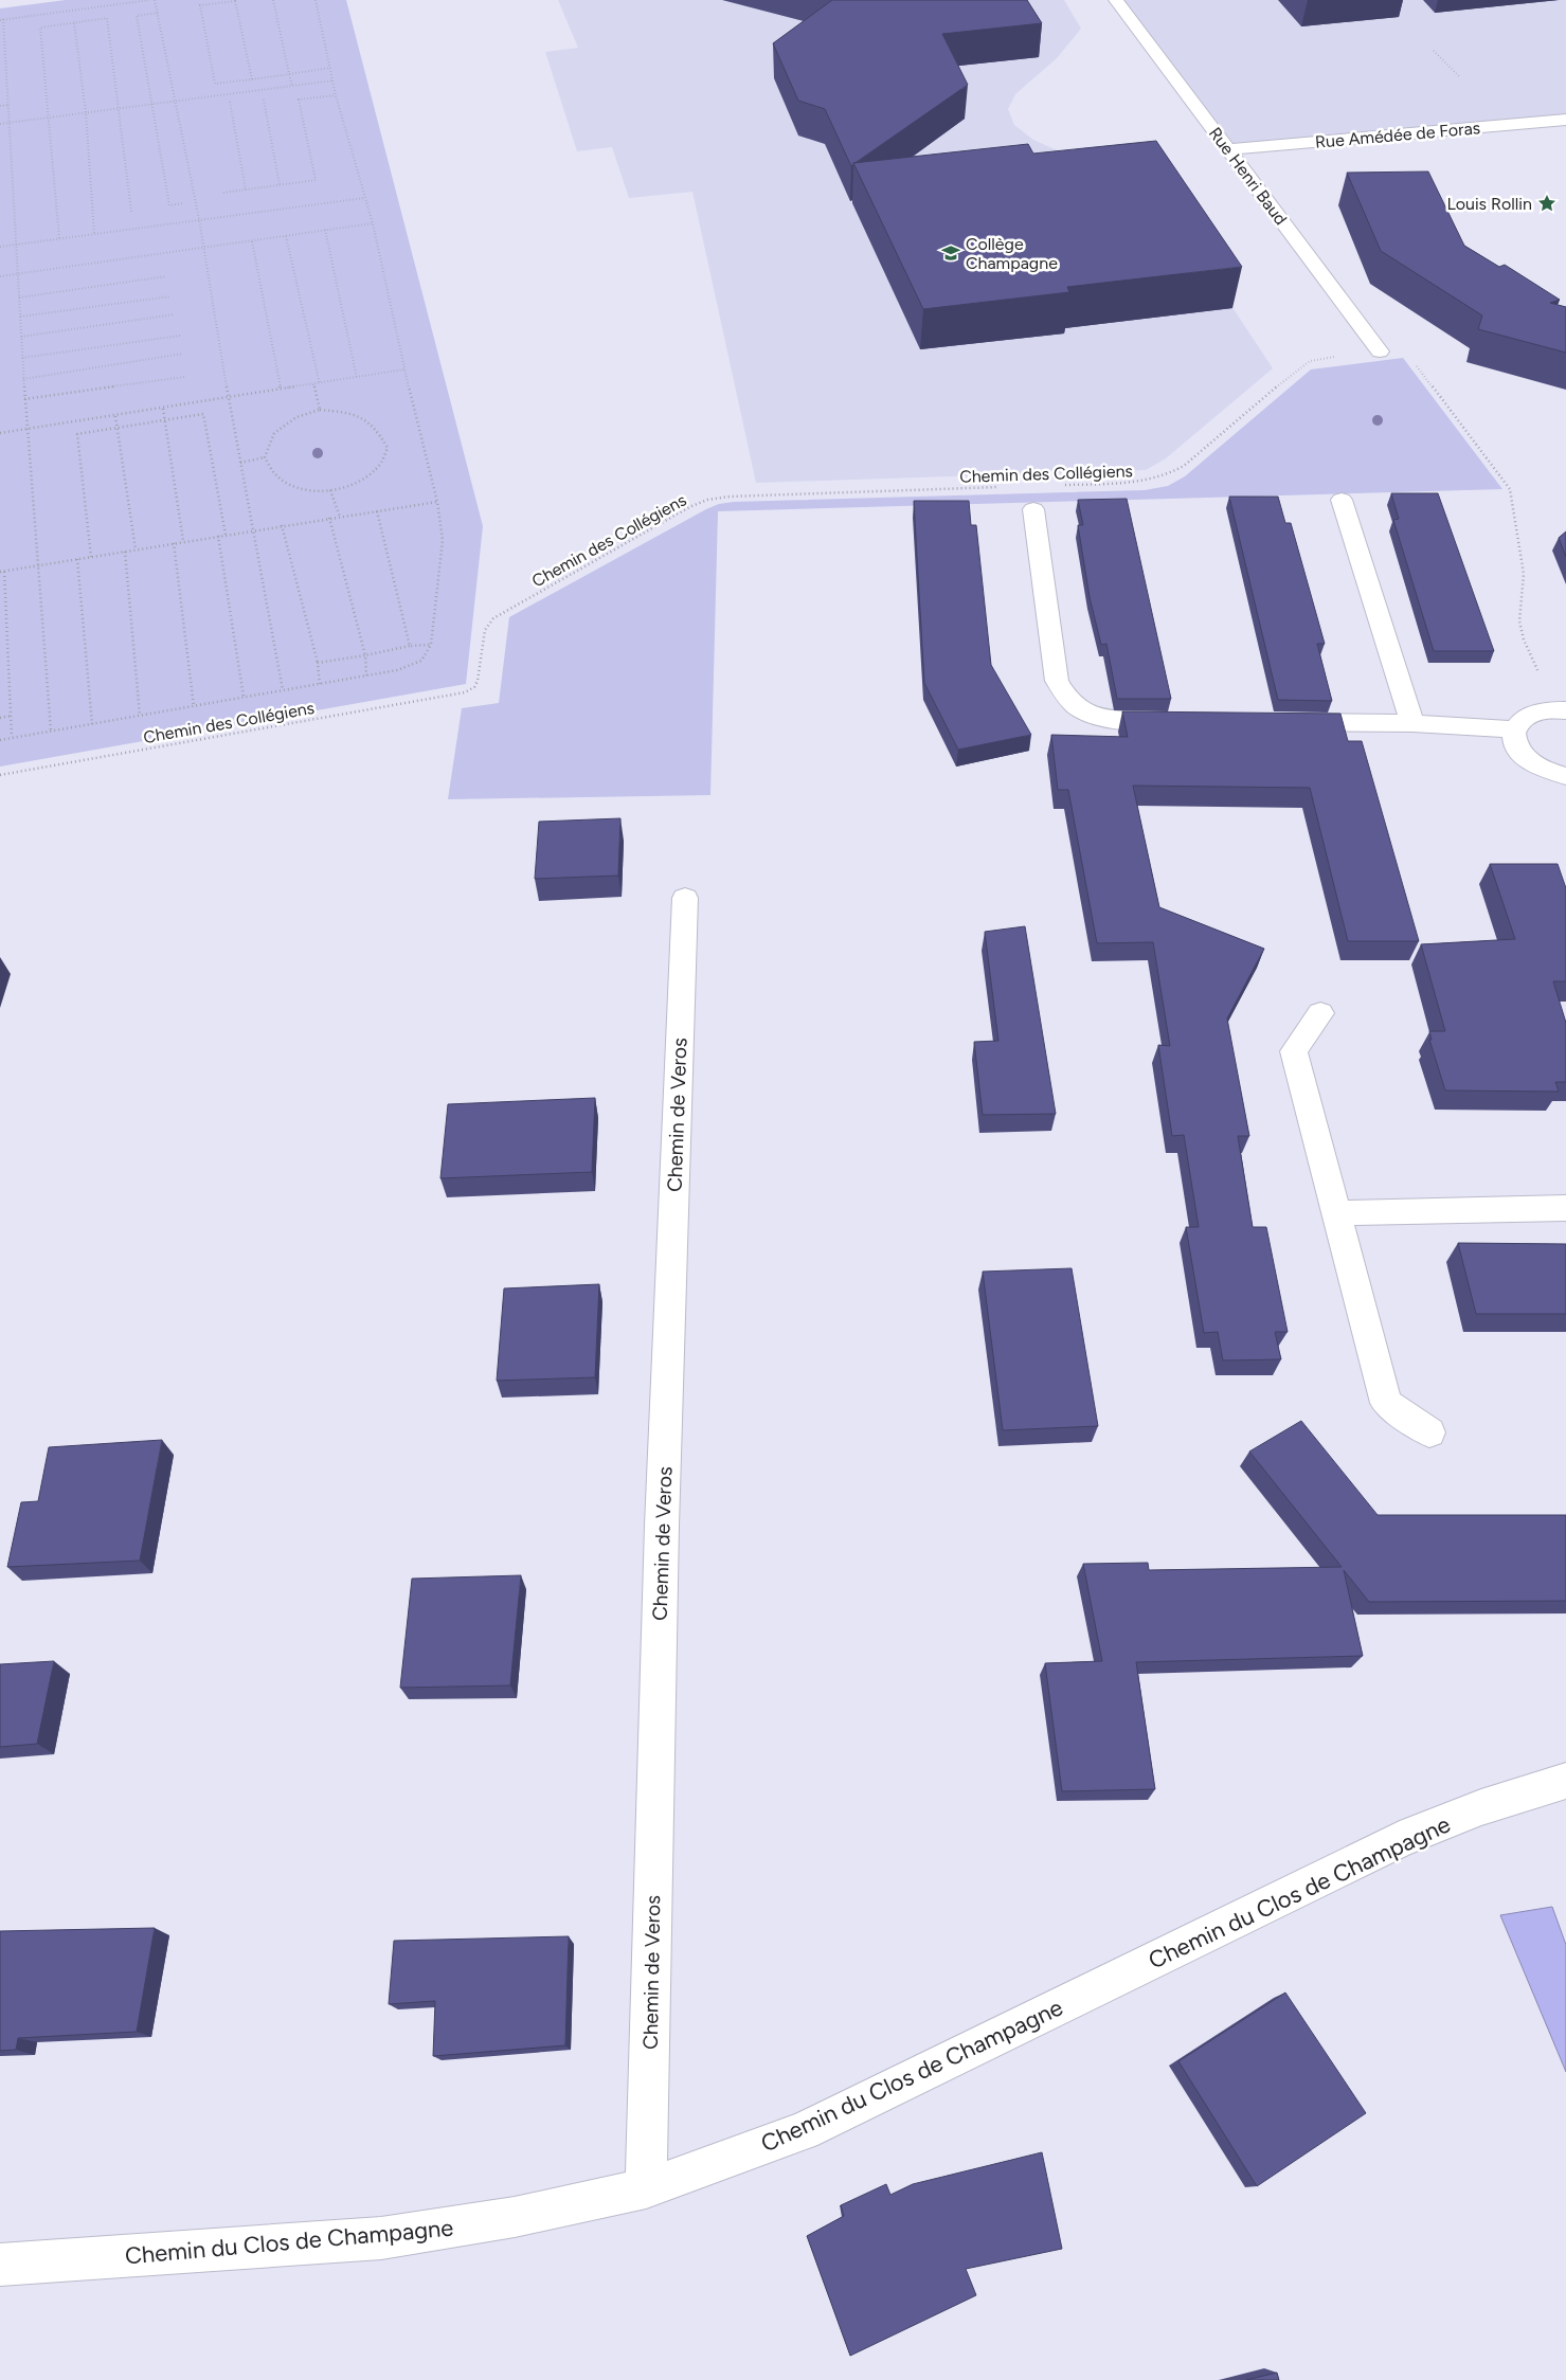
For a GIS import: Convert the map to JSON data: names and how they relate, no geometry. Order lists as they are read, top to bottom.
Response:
{
  "streets": {
    "street": [
      "Rue Amédée de Foras",
      "Rue Henri Baud",
      "Chemin de Veros",
      "Chemin du Clos de Champagne"
    ],
    "path": ["Chemin des Collégiens"]
  },
  "crossings": [
    ["Rue Amédée de Foras", "Rue Henri Baud"],
    ["Chemin de Veros", "Chemin du Clos de Champagne"]
  ],
  "places": {
    "place": ["Louis Rollin"],
    "school or university": ["Collège Champagne"]
  }
}
